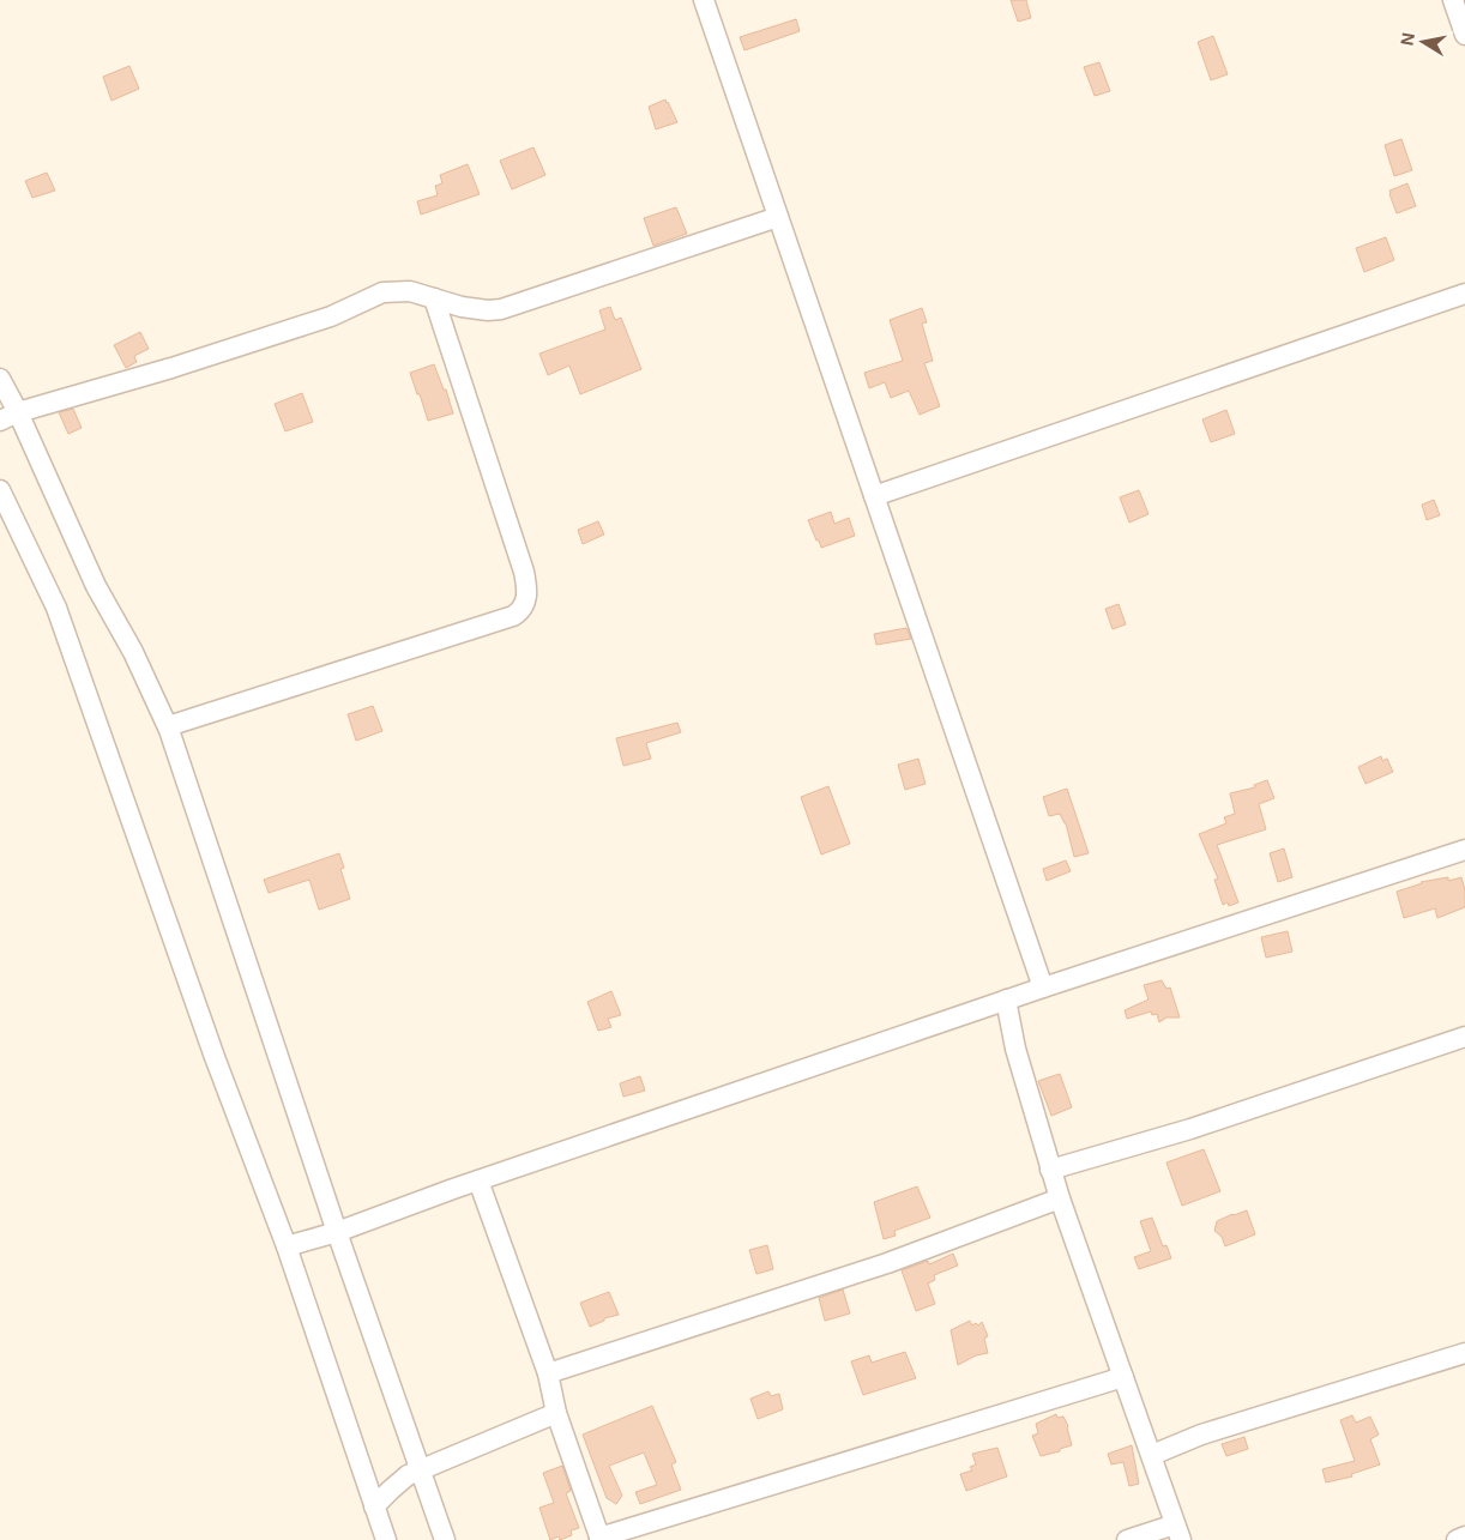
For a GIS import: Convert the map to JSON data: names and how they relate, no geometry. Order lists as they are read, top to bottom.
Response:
{
  "north": "left"
}
